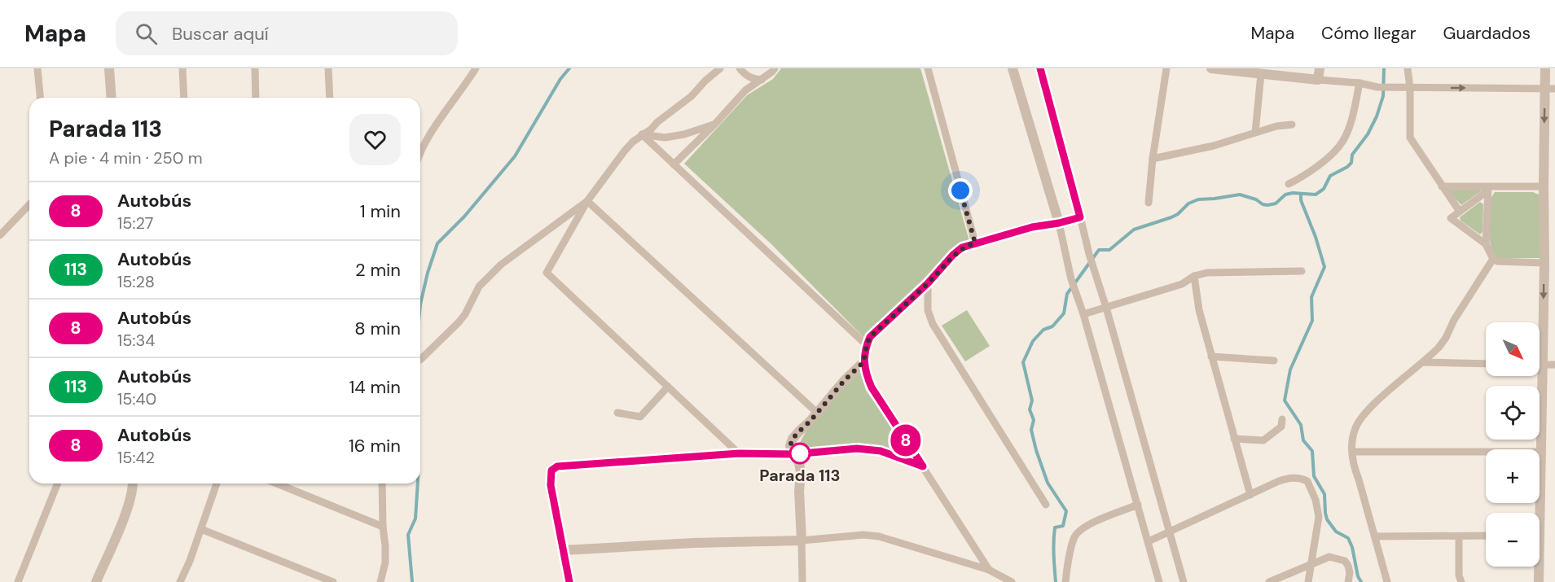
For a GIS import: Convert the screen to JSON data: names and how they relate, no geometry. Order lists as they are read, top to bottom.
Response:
{
  "places": ["Parada 113"],
  "lines": ["bus line 8"],
  "north": "bottom right",
  "page": {
    "header": "Mapa",
    "search": "Buscar aquí",
    "nav": ["Mapa", "Cómo llegar", "Guardados"],
    "on_map": "8",
    "heading": ["Parada 113", "A pie · 4 min · 250 m"],
    "list": [
      {
        "mark": "8",
        "name": "Autobús",
        "note": "15:27",
        "value": "1 min"
      },
      {
        "mark": "113",
        "name": "Autobús",
        "note": "15:28",
        "value": "2 min"
      },
      {
        "mark": "8",
        "name": "Autobús",
        "note": "15:34",
        "value": "8 min"
      },
      {
        "mark": "113",
        "name": "Autobús",
        "note": "15:40",
        "value": "14 min"
      },
      {
        "mark": "8",
        "name": "Autobús",
        "note": "15:42",
        "value": "16 min"
      }
    ],
    "map_buttons": ["+", "−"]
  }
}
